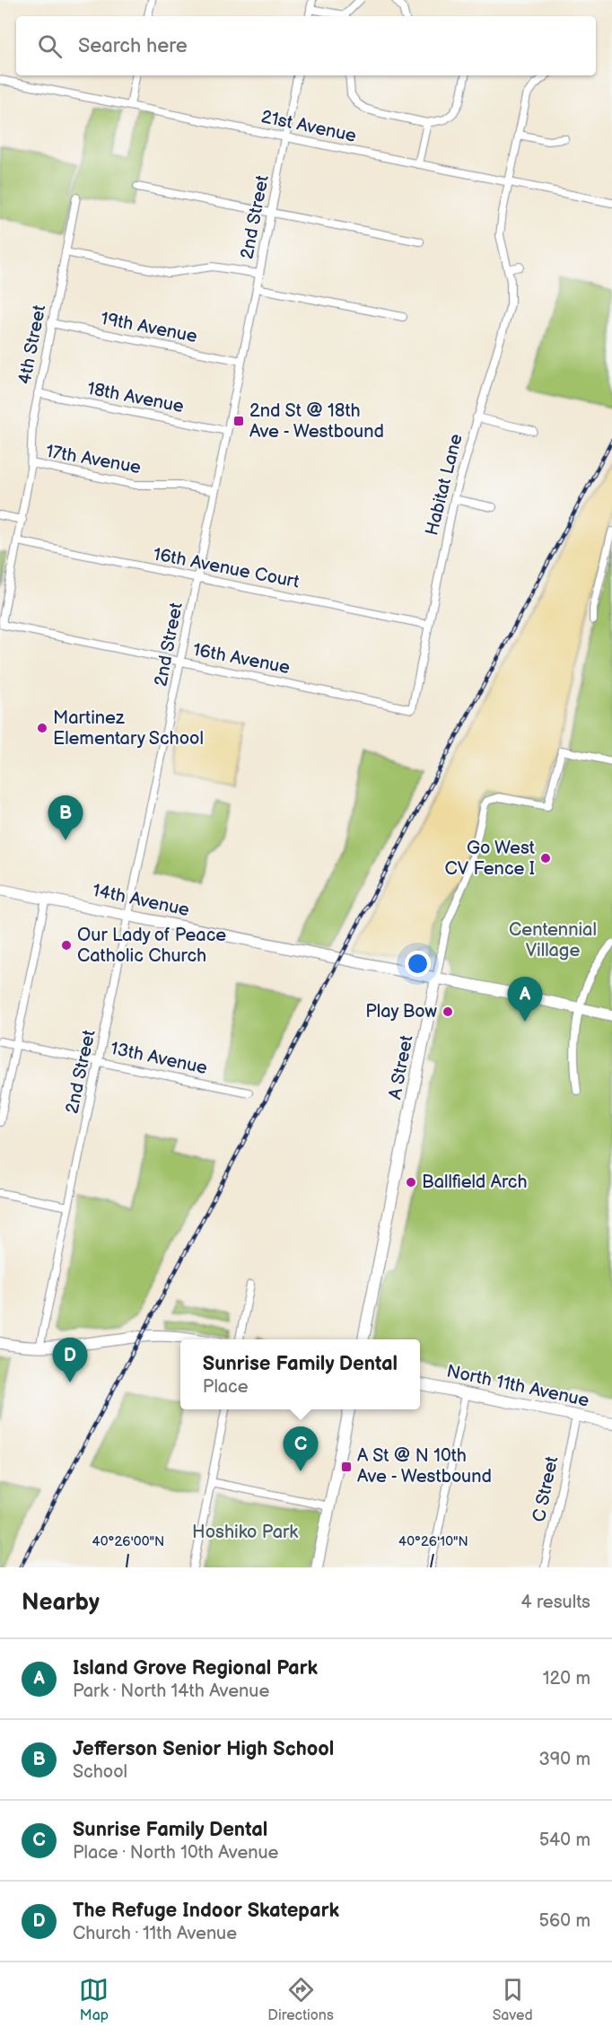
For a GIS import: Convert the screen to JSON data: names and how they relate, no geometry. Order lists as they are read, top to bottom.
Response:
{
  "streets": {
    "street": [
      "21st Avenue",
      "2nd Street",
      "19th Avenue",
      "4th Street",
      "18th Avenue",
      "17th Avenue",
      "Habitat Lane",
      "16th Avenue Court",
      "16th Avenue",
      "14th Avenue",
      "13th Avenue",
      "A Street",
      "North 11th Avenue",
      "C Street"
    ]
  },
  "crossings": [
    ["21st Avenue", "2nd Street"],
    ["21st Avenue", "Habitat Lane"],
    ["2nd Street", "19th Avenue"],
    ["2nd Street", "18th Avenue"],
    ["2nd Street", "17th Avenue"],
    ["2nd Street", "16th Avenue Court"],
    ["2nd Street", "16th Avenue"],
    ["2nd Street", "14th Avenue"],
    ["2nd Street", "13th Avenue"],
    ["19th Avenue", "4th Street"],
    ["4th Street", "18th Avenue"],
    ["4th Street", "17th Avenue"],
    ["4th Street", "16th Avenue Court"],
    ["4th Street", "16th Avenue"],
    ["Habitat Lane", "16th Avenue Court"],
    ["Habitat Lane", "16th Avenue"],
    ["14th Avenue", "A Street"],
    ["North 11th Avenue", "C Street"]
  ],
  "parks": ["Centennial Village", "Hoshiko Park"],
  "places": {
    "transit": ["2nd St @ 18th Ave - Westbound", "A St @ N 10th Ave - Westbound"],
    "other": [
      "Martinez Elementary School",
      "Go West CV Fence I",
      "Our Lady of Peace Catholic Church",
      "Play Bow",
      "Ballfield Arch"
    ]
  },
  "page": {
    "search": "Search here",
    "pins": [
      "B",
      "A",
      "D",
      "C"
    ],
    "popup": ["Sunrise Family Dental", "Place"],
    "heading": ["Nearby", "4 results"],
    "list": [
      {
        "mark": "A",
        "name": "Island Grove Regional Park",
        "note": "Park · North 14th Avenue",
        "value": "120 m"
      },
      {
        "mark": "B",
        "name": "Jefferson Senior High School",
        "note": "School",
        "value": "390 m"
      },
      {
        "mark": "C",
        "name": "Sunrise Family Dental",
        "note": "Place · North 10th Avenue",
        "value": "540 m"
      },
      {
        "mark": "D",
        "name": "The Refuge Indoor Skatepark",
        "note": "Church · 11th Avenue",
        "value": "560 m"
      }
    ],
    "nav": ["Map", "Directions", "Saved"]
  },
  "coordinates": ["40°26'00\"N", "40°26'10\"N"]
}
